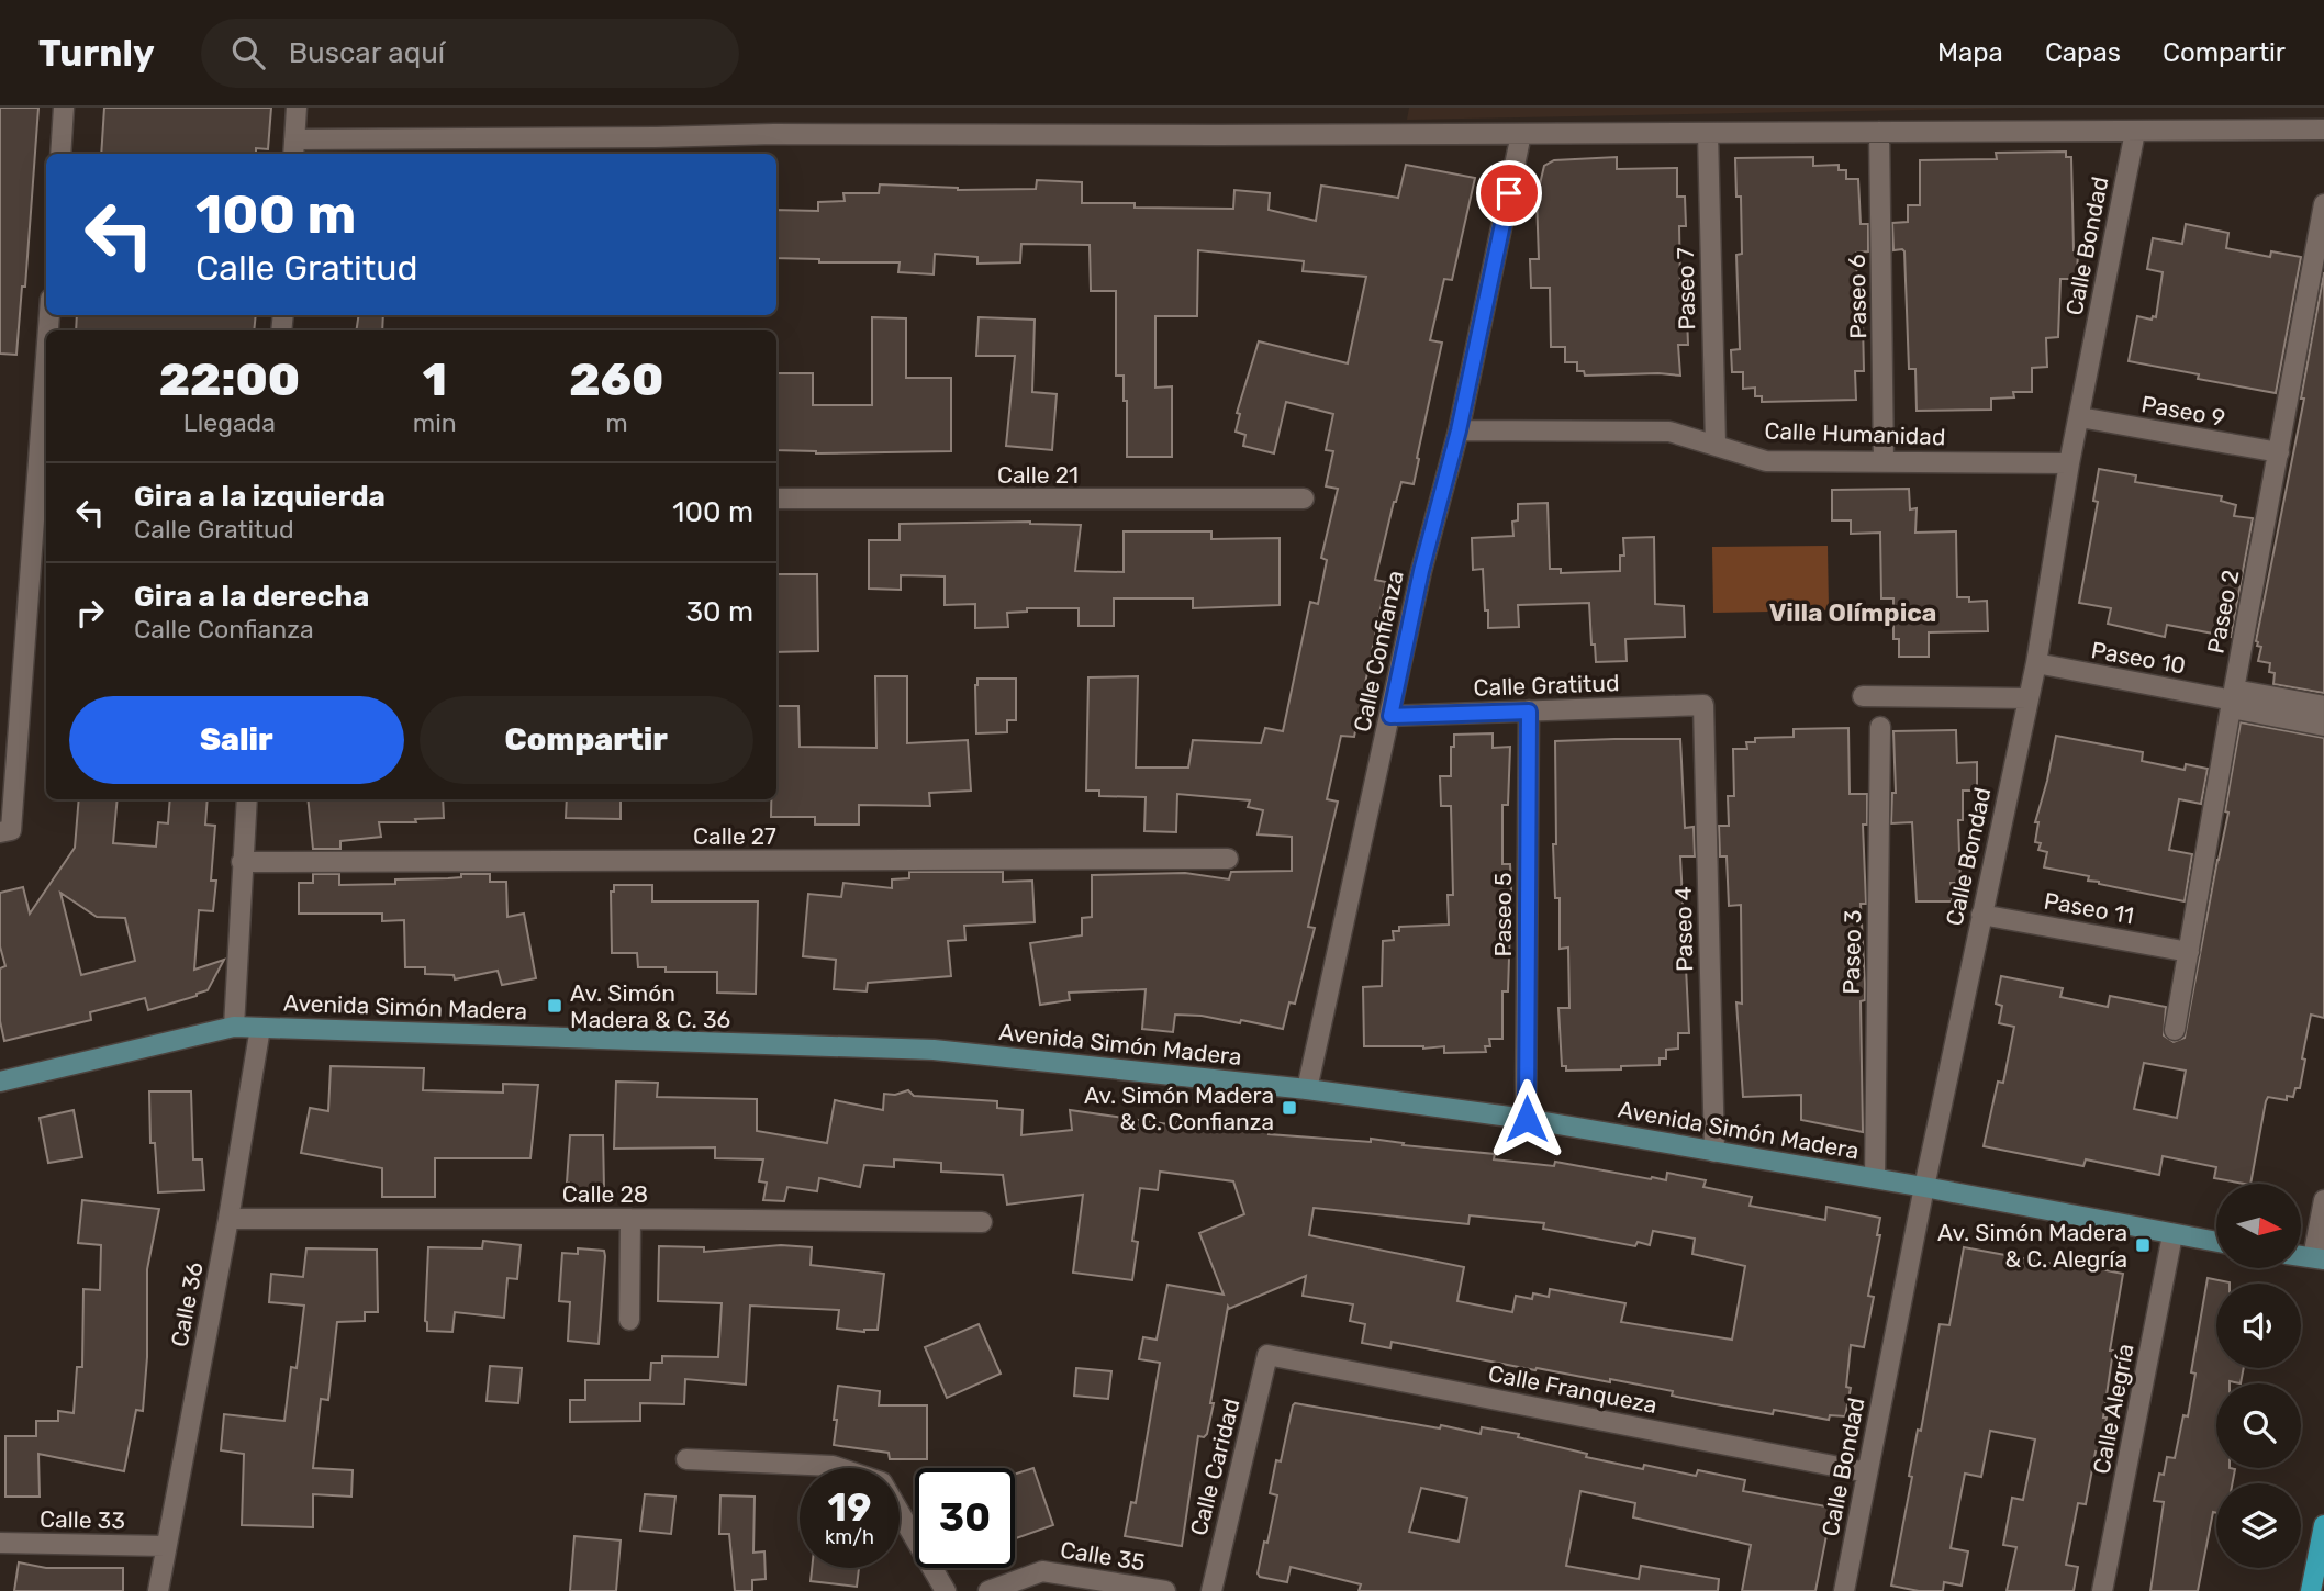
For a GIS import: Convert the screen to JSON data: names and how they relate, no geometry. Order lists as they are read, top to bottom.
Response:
{
  "streets": {
    "street": [
      "Calle Bondad",
      "Paseo 7",
      "Paseo 6",
      "Paseo 9",
      "Calle Humanidad",
      "Calle 21",
      "Paseo 2",
      "Calle Confianza",
      "Paseo 10",
      "Calle Gratitud",
      "Calle 27",
      "Paseo 11",
      "Paseo 5",
      "Paseo 4",
      "Paseo 3",
      "Avenida Simón Madera",
      "Calle 28",
      "Calle 36",
      "Calle Franqueza",
      "Calle Alegría",
      "Calle Caridad",
      "Calle 33",
      "Calle 35"
    ]
  },
  "crossings": [
    ["Calle Bondad", "Paseo 9"],
    ["Calle Bondad", "Calle Humanidad"],
    ["Calle Bondad", "Paseo 10"],
    ["Calle Bondad", "Paseo 11"],
    ["Calle Bondad", "Avenida Simón Madera"],
    ["Calle Bondad", "Calle Franqueza"],
    ["Paseo 7", "Calle Humanidad"],
    ["Paseo 6", "Calle Humanidad"],
    ["Paseo 9", "Paseo 2"],
    ["Calle Humanidad", "Calle Confianza"],
    ["Paseo 2", "Paseo 10"],
    ["Paseo 2", "Paseo 11"],
    ["Calle Confianza", "Calle Gratitud"],
    ["Calle Confianza", "Avenida Simón Madera"],
    ["Calle Gratitud", "Paseo 5"],
    ["Calle Gratitud", "Paseo 4"],
    ["Paseo 5", "Avenida Simón Madera"],
    ["Paseo 4", "Avenida Simón Madera"],
    ["Paseo 3", "Avenida Simón Madera"],
    ["Avenida Simón Madera", "Calle 36"],
    ["Avenida Simón Madera", "Calle Alegría"],
    ["Calle 28", "Calle 36"],
    ["Calle 36", "Calle 33"],
    ["Calle Franqueza", "Calle Caridad"]
  ],
  "districts": ["Villa Olímpica"],
  "places": {
    "transit": ["Av. Simón Madera & C. 36", "Av. Simón Madera & C. Confianza", "Av. Simón Madera & C. Alegría"]
  },
  "north": "right",
  "page": {
    "header": "Turnly",
    "search": "Buscar aquí",
    "nav": ["Mapa", "Capas", "Compartir"],
    "turn": ["100 m", "Calle Gratitud"],
    "eta": [
      "22:00",
      "Llegada",
      "1",
      "min",
      "260",
      "m"
    ],
    "list": [
      {
        "name": "Gira a la izquierda",
        "note": "Calle Gratitud",
        "value": "100 m"
      },
      {
        "name": "Gira a la derecha",
        "note": "Calle Confianza",
        "value": "30 m"
      }
    ],
    "buttons": ["Salir", "Compartir"],
    "speed": "19 km/h",
    "limit": "30"
  }
}
